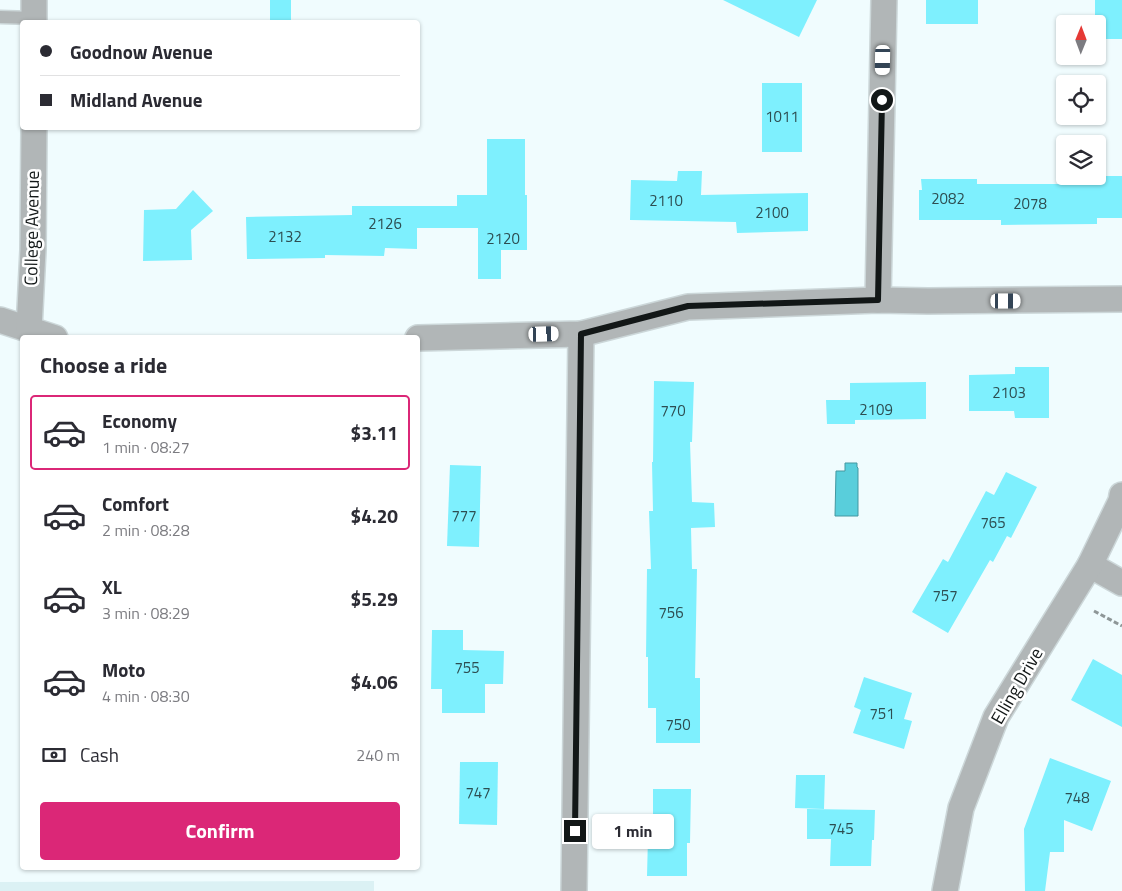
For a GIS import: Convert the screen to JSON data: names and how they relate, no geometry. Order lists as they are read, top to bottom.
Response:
{
  "streets": {
    "street": ["College Avenue", "Elling Drive"]
  },
  "house_numbers": [
    "1011",
    "2082",
    "2110",
    "2078",
    "2100",
    "2126",
    "2132",
    "2120",
    "2103",
    "2109",
    "770",
    "777",
    "765",
    "757",
    "756",
    "755",
    "751",
    "750",
    "747",
    "748",
    "745"
  ],
  "north": "top",
  "page": {
    "banner": ["Goodnow Avenue", "Midland Avenue"],
    "heading": "Choose a ride",
    "list": [
      {
        "name": "Economy",
        "note": "1 min · 08:27",
        "value": "$3.11"
      },
      {
        "name": "Comfort",
        "note": "2 min · 08:28",
        "value": "$4.20"
      },
      {
        "name": "XL",
        "note": "3 min · 08:29",
        "value": "$5.29"
      },
      {
        "name": "Moto",
        "note": "4 min · 08:30",
        "value": "$4.06"
      }
    ],
    "pay": ["Cash", "240 m"],
    "buttons": "Confirm",
    "bubble": "1 min"
  }
}
